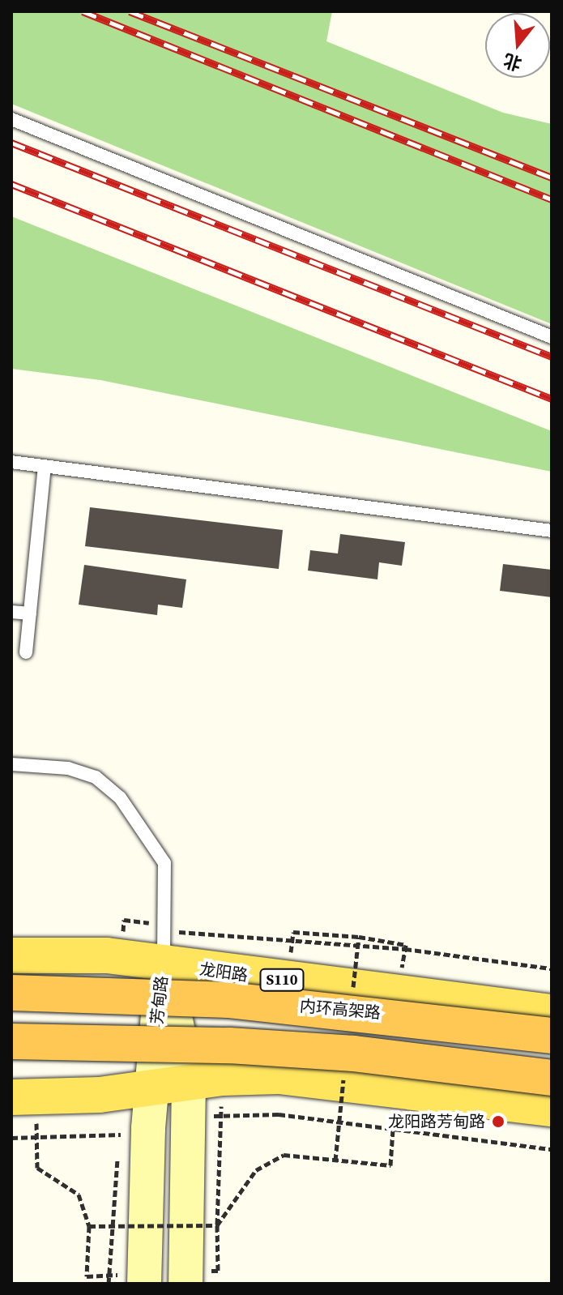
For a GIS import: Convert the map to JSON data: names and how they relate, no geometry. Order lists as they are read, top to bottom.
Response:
{
  "streets": {
    "highway": ["内环高架路"],
    "main road": ["龙阳路", "S110", "芳甸路"]
  },
  "crossings": [
    ["龙阳路", "芳甸路"]
  ],
  "places": ["龙阳路芳甸路"],
  "north": "bottom"
}
